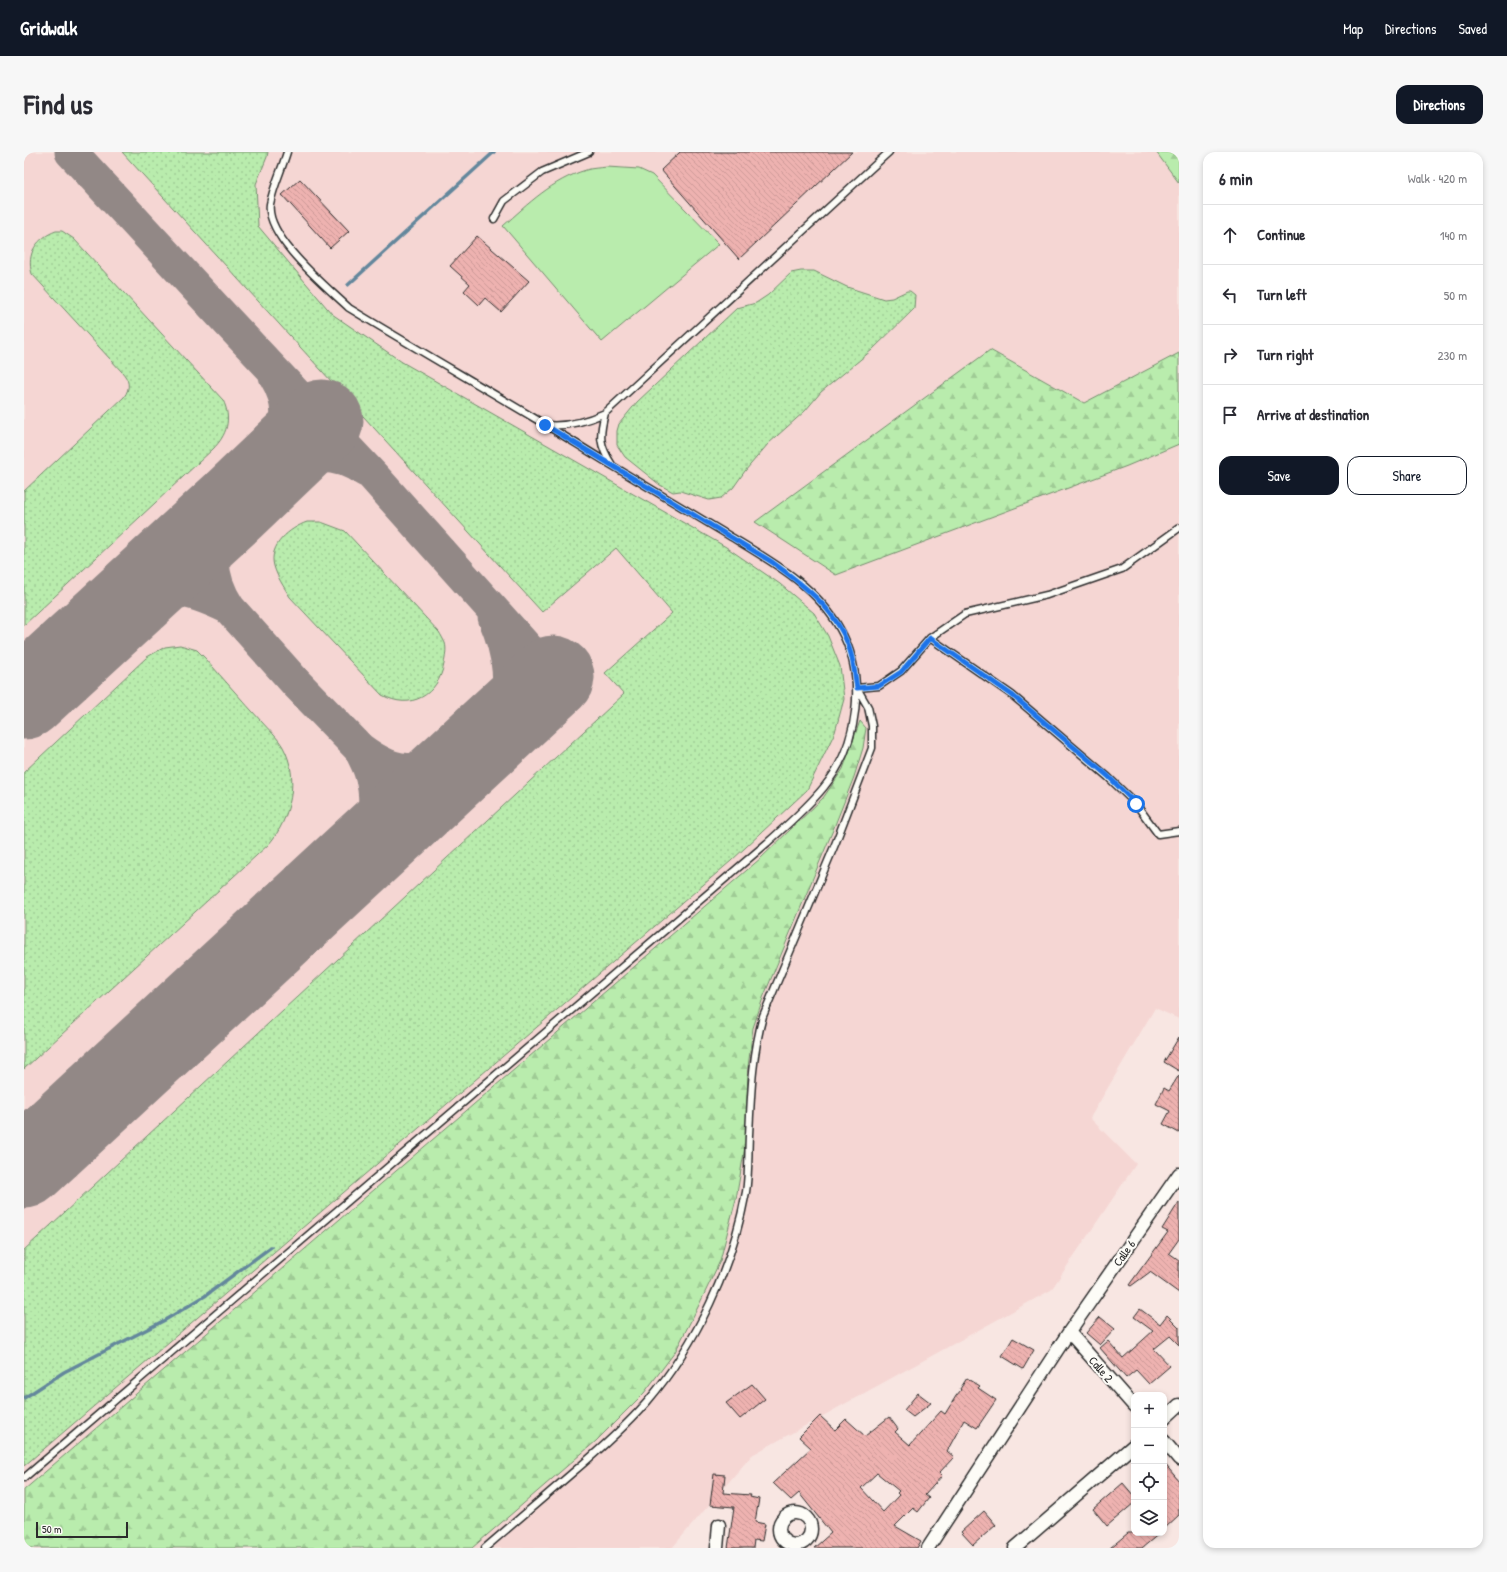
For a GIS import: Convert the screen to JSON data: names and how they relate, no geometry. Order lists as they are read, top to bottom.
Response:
{
  "streets": {
    "street": ["Calle 6", "Calle 2"]
  },
  "crossings": [
    ["Calle 6", "Calle 2"]
  ],
  "scale_bar": "50 m",
  "page": {
    "header": "Gridwalk",
    "nav": ["Map", "Directions", "Saved"],
    "title": "Find us",
    "buttons": [
      "Directions",
      ["Save", "Share"]
    ],
    "heading": ["6 min", "Walk · 420 m"],
    "list": [
      ["Continue", "140 m"],
      ["Turn left", "50 m"],
      ["Turn right", "230 m"],
      "Arrive at destination"
    ],
    "map_buttons": ["+", "−"],
    "scale": "50 m"
  }
}
